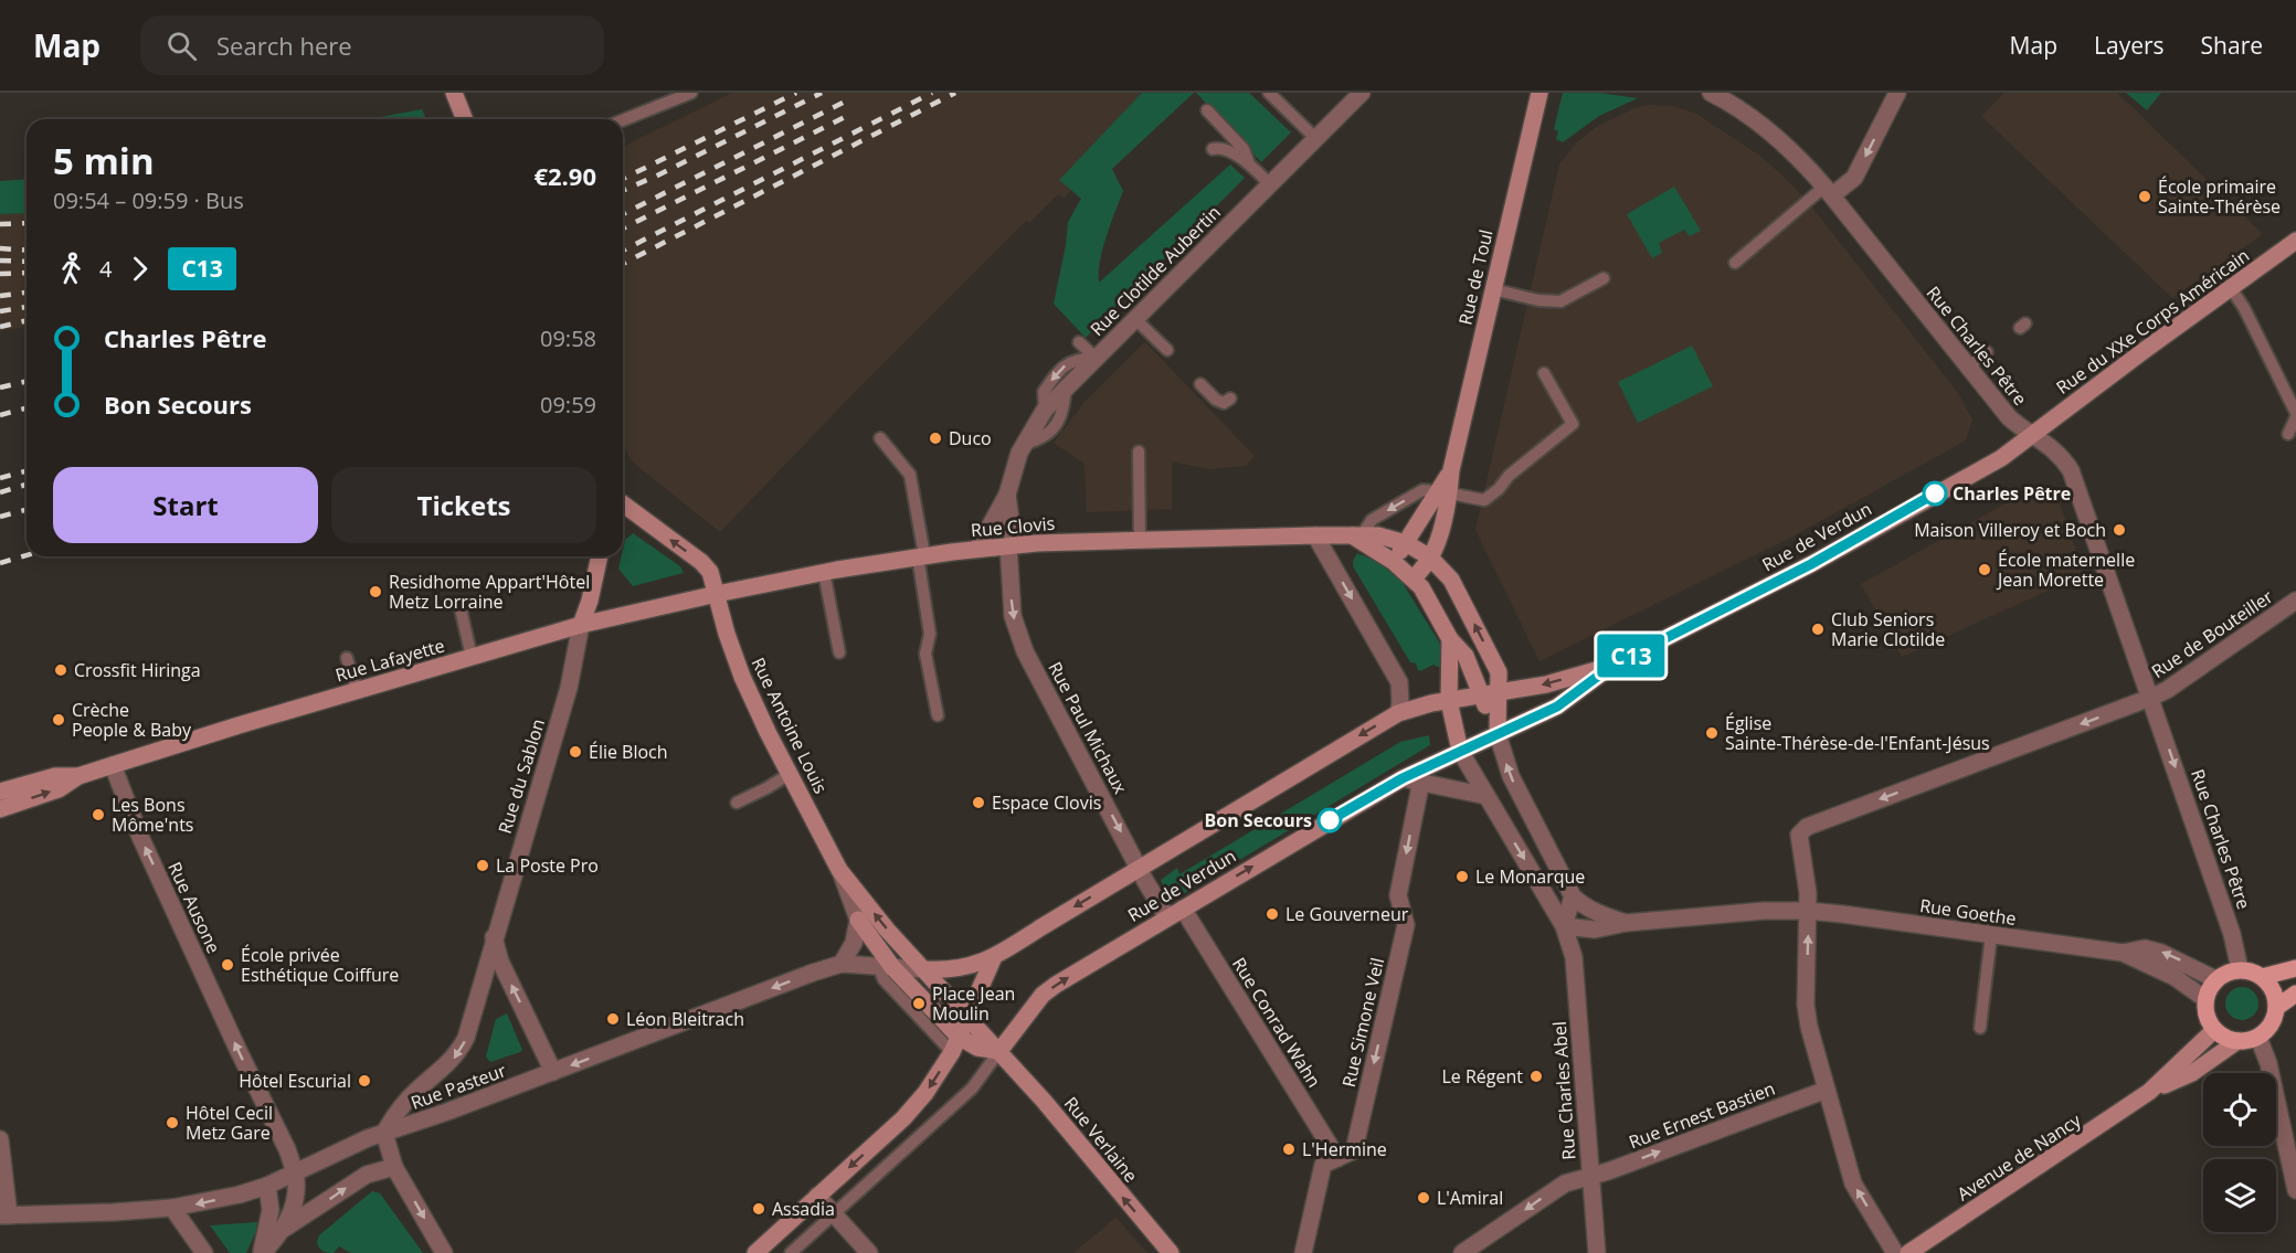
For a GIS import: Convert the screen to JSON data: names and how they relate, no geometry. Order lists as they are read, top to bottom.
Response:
{
  "streets": {
    "main road": [
      "Rue de Toul",
      "Rue du XXe Corps Américain",
      "Rue Clovis",
      "Rue de Verdun",
      "Rue Lafayette",
      "Rue Antoine Louis",
      "Rue Verlaine",
      "Avenue de Nancy"
    ],
    "street": [
      "Rue Clotilde Aubertin",
      "Rue Charles Pêtre",
      "Rue de Bouteiller",
      "Rue Paul Michaux",
      "Rue du Sablon",
      "Rue Ausone",
      "Rue Goethe",
      "Rue Conrad Wahn",
      "Rue Simone Veil",
      "Rue Pasteur",
      "Rue Charles Abel",
      "Rue Ernest Bastien"
    ]
  },
  "crossings": [
    ["Rue Clotilde Aubertin", "Rue Clovis"],
    ["Rue Clotilde Aubertin", "Rue Paul Michaux"],
    ["Rue de Toul", "Rue Clovis"],
    ["Rue du XXe Corps Américain", "Rue Charles Pêtre"],
    ["Rue du XXe Corps Américain", "Rue de Verdun"],
    ["Rue Charles Pêtre", "Rue de Verdun"],
    ["Rue Charles Pêtre", "Rue de Bouteiller"],
    ["Rue Charles Pêtre", "Rue Goethe"],
    ["Rue Charles Pêtre", "Avenue de Nancy"],
    ["Rue Clovis", "Rue de Verdun"],
    ["Rue Clovis", "Rue Lafayette"],
    ["Rue Clovis", "Rue Antoine Louis"],
    ["Rue Clovis", "Rue Paul Michaux"],
    ["Rue de Verdun", "Rue Antoine Louis"],
    ["Rue de Verdun", "Rue Paul Michaux"],
    ["Rue de Verdun", "Rue Conrad Wahn"],
    ["Rue de Verdun", "Rue Simone Veil"],
    ["Rue de Verdun", "Rue Pasteur"],
    ["Rue de Verdun", "Rue Charles Abel"],
    ["Rue de Verdun", "Rue Verlaine"],
    ["Rue de Bouteiller", "Rue Goethe"],
    ["Rue Lafayette", "Rue Antoine Louis"],
    ["Rue Lafayette", "Rue du Sablon"],
    ["Rue Lafayette", "Rue Ausone"],
    ["Rue Antoine Louis", "Rue Pasteur"],
    ["Rue du Sablon", "Rue Pasteur"],
    ["Rue Ausone", "Rue Pasteur"],
    ["Rue Goethe", "Rue Charles Abel"],
    ["Rue Goethe", "Avenue de Nancy"],
    ["Rue Conrad Wahn", "Rue Simone Veil"],
    ["Rue Charles Abel", "Rue Ernest Bastien"]
  ],
  "one_way": [
    "Rue de Bouteiller",
    "Rue Paul Michaux",
    "Rue du Sablon",
    "Rue Ausone",
    "Rue Simone Veil",
    "Rue Pasteur",
    "Rue Verlaine"
  ],
  "places": [
    "École primaire Sainte-Thérèse",
    "Duco",
    "Charles Pêtre",
    "Maison Villeroy et Boch",
    "École maternelle Jean Morette",
    "Residhome Appart'Hôtel Metz Lorraine",
    "Club Seniors Marie Clotilde",
    "Crossfit Hiringa",
    "Crèche People & Baby",
    "Église Sainte-Thérèse-de-l'Enfant-Jésus",
    "Élie Bloch",
    "Espace Clovis",
    "Les Bons Môme'nts",
    "Bon Secours",
    "La Poste Pro",
    "Le Monarque",
    "Le Gouverneur",
    "École privée Esthétique Coiffure",
    "Place Jean Moulin",
    "Léon Bleitrach",
    "Le Régent",
    "Hôtel Escurial",
    "Hôtel Cecil Metz Gare",
    "L'Hermine",
    "L'Amiral",
    "Assadia"
  ],
  "lines": ["bus line C13"],
  "page": {
    "header": "Map",
    "search": "Search here",
    "nav": ["Map", "Layers", "Share"],
    "on_map": "C13",
    "heading": ["5 min", "09:54 – 09:59 · Bus", "€2.90"],
    "legs": ["4", "C13"],
    "list": [
      {
        "name": "Charles Pêtre",
        "value": "09:58"
      },
      {
        "name": "Bon Secours",
        "value": "09:59"
      }
    ],
    "buttons": ["Start", "Tickets"]
  }
}
